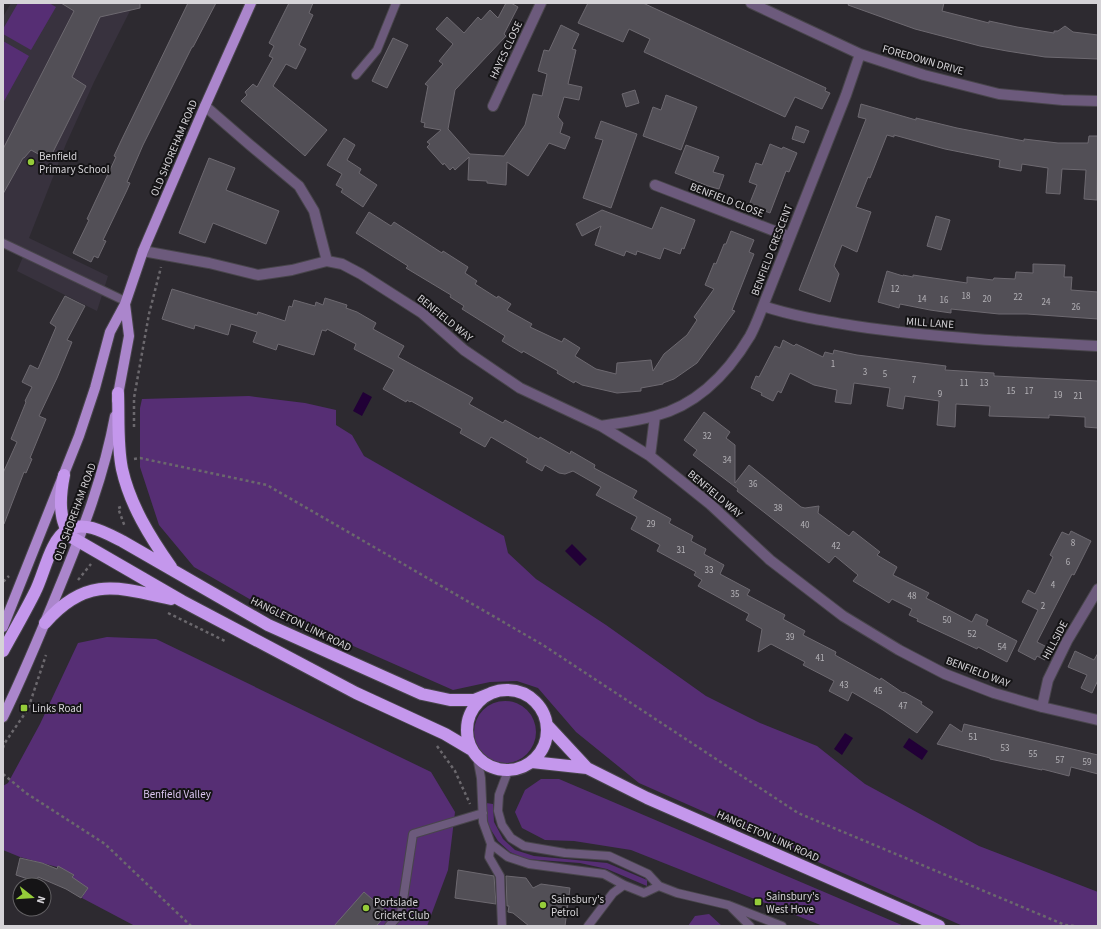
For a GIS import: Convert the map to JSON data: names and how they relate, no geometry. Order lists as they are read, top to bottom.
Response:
{
  "streets": {
    "highway": ["HANGLETON LINK ROAD"],
    "main road": ["OLD SHOREHAM ROAD"],
    "street": [
      "HAYES CLOSE",
      "FOREDOWN DRIVE",
      "BENFIELD CLOSE",
      "BENFIELD CRESCENT",
      "BENFIELD WAY",
      "MILL LANE",
      "HILLSIDE"
    ]
  },
  "crossings": [
    ["FOREDOWN DRIVE", "BENFIELD CRESCENT"],
    ["OLD SHOREHAM ROAD", "BENFIELD WAY"],
    ["OLD SHOREHAM ROAD", "HANGLETON LINK ROAD"],
    ["BENFIELD CLOSE", "BENFIELD CRESCENT"],
    ["BENFIELD CRESCENT", "BENFIELD WAY"],
    ["BENFIELD CRESCENT", "MILL LANE"],
    ["BENFIELD WAY", "HILLSIDE"]
  ],
  "parks": ["Benfield Valley"],
  "places": {
    "other": ["Benfield Primary School", "Sainsbury's Petrol", "Portslade Cricket Club"],
    "transit": ["Links Road", "Sainsbury's West Hove"]
  },
  "house_numbers": [
    "12",
    "18",
    "22",
    "14",
    "20",
    "16",
    "24",
    "26",
    "1",
    "3",
    "5",
    "7",
    "11",
    "13",
    "15",
    "17",
    "9",
    "19",
    "21",
    "32",
    "34",
    "36",
    "38",
    "29",
    "40",
    "8",
    "42",
    "31",
    "6",
    "33",
    "4",
    "35",
    "48",
    "2",
    "50",
    "52",
    "39",
    "54",
    "41",
    "43",
    "45",
    "47",
    "51",
    "53",
    "55",
    "57",
    "59"
  ],
  "north": "right"
}
